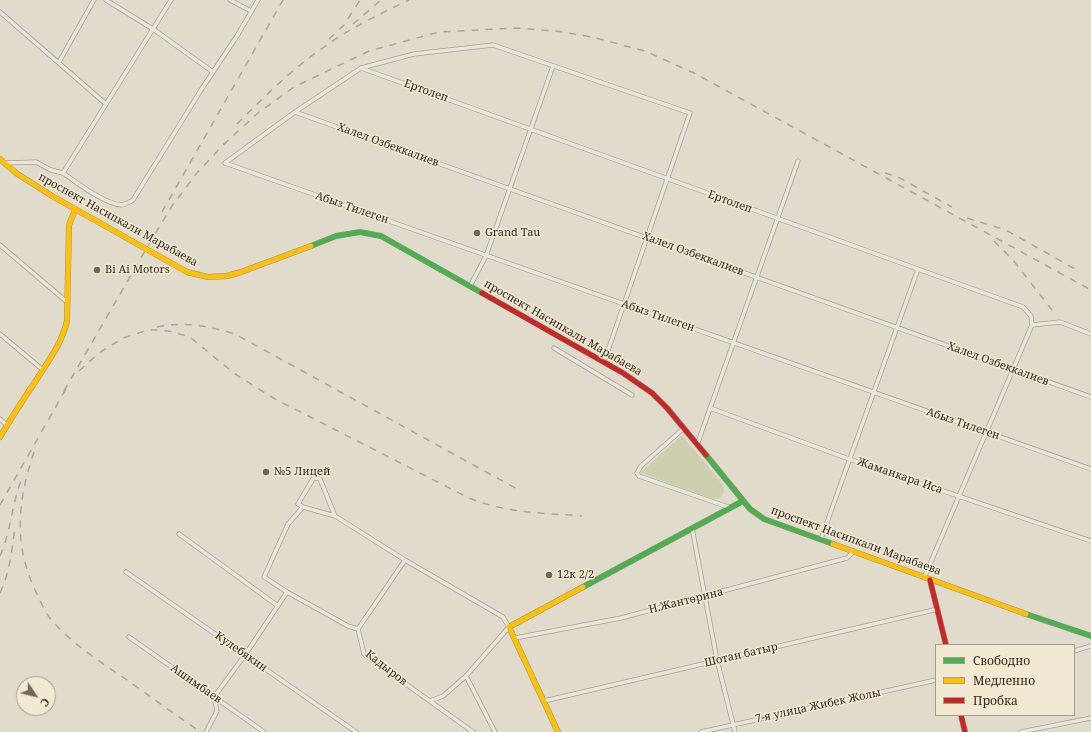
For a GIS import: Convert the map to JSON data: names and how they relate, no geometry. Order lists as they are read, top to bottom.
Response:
{
  "streets": {
    "main road": ["проспект Насипкали Марабаева"],
    "street": [
      "Ертолеп",
      "Халел Озбеккалиев",
      "Абыз Тилеген",
      "Жаманкара Иса",
      "Н.Жантөрина",
      "Кулебякин",
      "Шотан батыр",
      "Кадыров",
      "Ашимбаев",
      "7-я улица Жибек Жолы"
    ]
  },
  "crossings": [
    ["Халел Озбеккалиев", "Абыз Тилеген"],
    ["проспект Насипкали Марабаева", "Н.Жантөрина"]
  ],
  "places": [
    "Grand Tau",
    "Bi Ai Motors",
    "№5 Лицей",
    "12к 2/2"
  ],
  "legend": ["Свободно", "Медленно", "Пробка"],
  "north": "bottom right"
}
